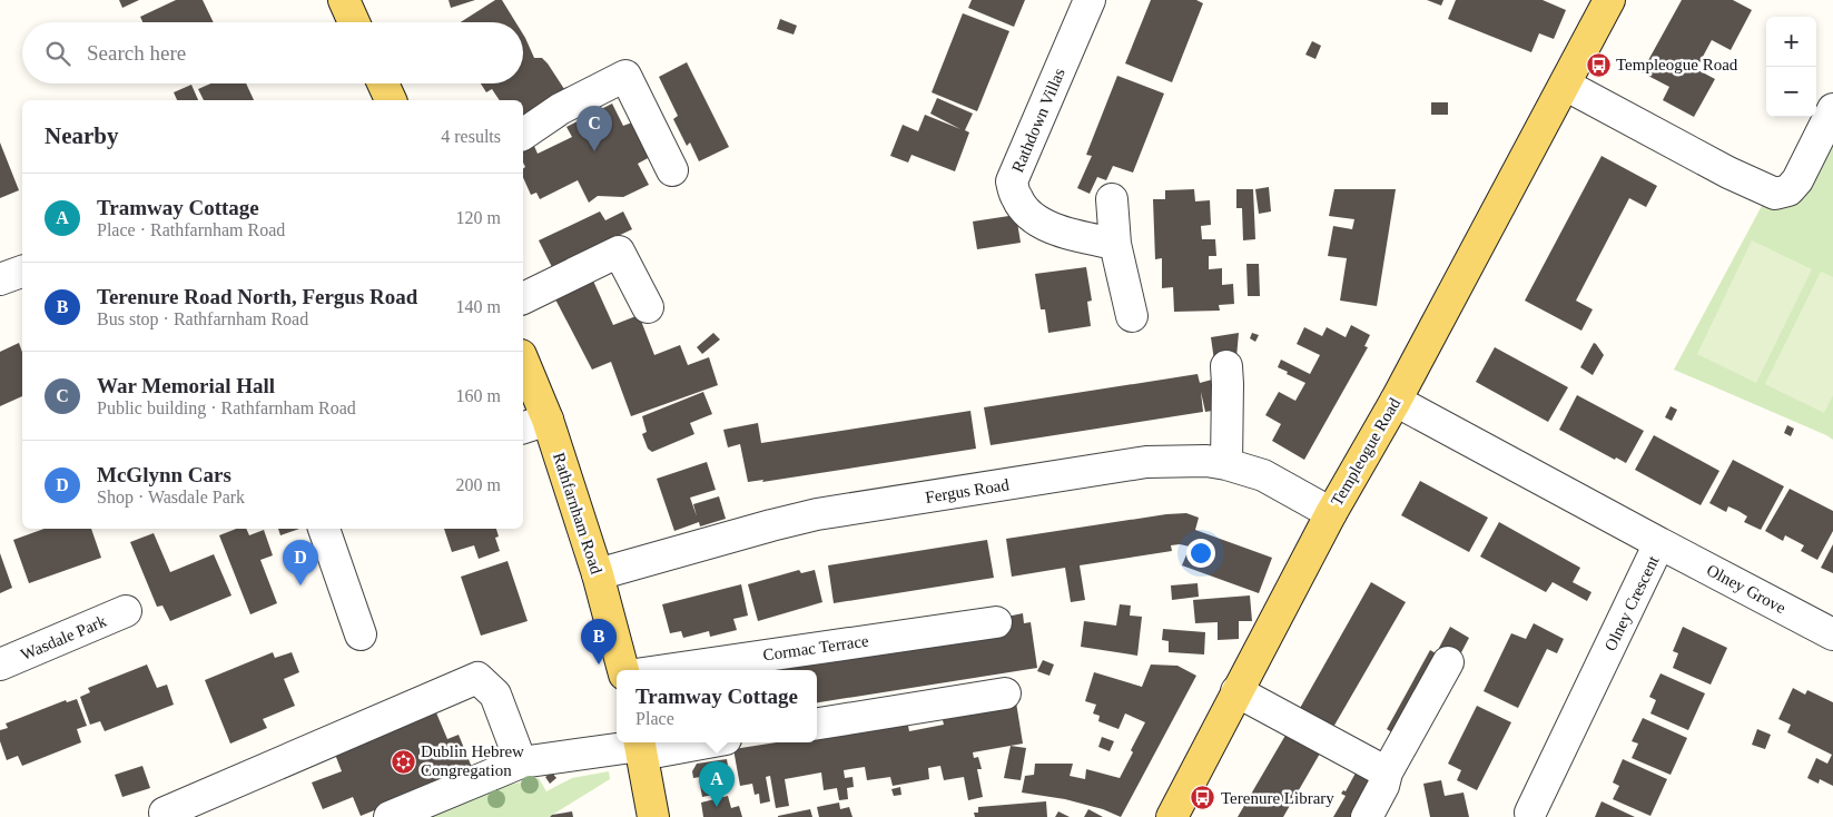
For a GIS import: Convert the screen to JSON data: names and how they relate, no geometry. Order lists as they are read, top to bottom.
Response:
{
  "streets": {
    "main road": ["Templeogue Road", "Rathfarnham Road"],
    "street": [
      "Rathdown Villas",
      "Fergus Road",
      "Olney Grove",
      "Olney Crescent",
      "Wasdale Park",
      "Cormac Terrace"
    ]
  },
  "crossings": [
    ["Templeogue Road", "Fergus Road"],
    ["Templeogue Road", "Olney Crescent"],
    ["Fergus Road", "Rathfarnham Road"],
    ["Olney Grove", "Olney Crescent"]
  ],
  "places": {
    "bus stop": ["Templeogue Road", "Terenure Library"],
    "synagogue": ["Dublin Hebrew Congregation"]
  },
  "page": {
    "map_buttons": ["+", "−"],
    "search": "Search here",
    "heading": ["Nearby", "4 results"],
    "pins": [
      "C",
      "D",
      "B",
      "A"
    ],
    "list": [
      {
        "mark": "A",
        "name": "Tramway Cottage",
        "note": "Place · Rathfarnham Road",
        "value": "120 m"
      },
      {
        "mark": "B",
        "name": "Terenure Road North, Fergus Road",
        "note": "Bus stop · Rathfarnham Road",
        "value": "140 m"
      },
      {
        "mark": "C",
        "name": "War Memorial Hall",
        "note": "Public building · Rathfarnham Road",
        "value": "160 m"
      },
      {
        "mark": "D",
        "name": "McGlynn Cars",
        "note": "Shop · Wasdale Park",
        "value": "200 m"
      }
    ],
    "popup": ["Tramway Cottage", "Place"]
  }
}
